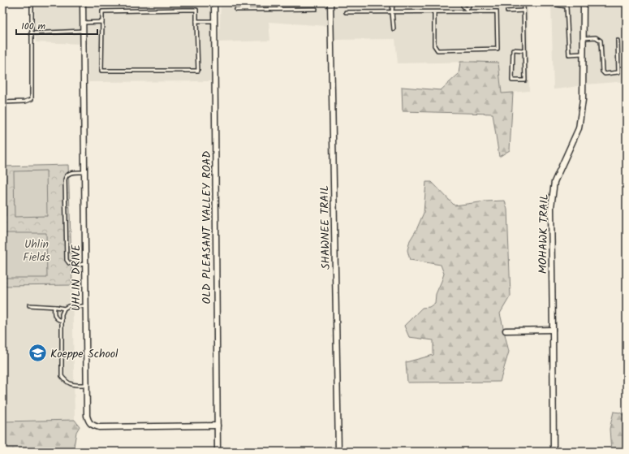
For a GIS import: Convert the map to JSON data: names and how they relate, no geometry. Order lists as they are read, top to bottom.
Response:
{
  "streets": {
    "street": [
      "OLD PLEASANT VALLEY ROAD",
      "SHAWNEE TRAIL",
      "MOHAWK TRAIL",
      "UHLIN DRIVE"
    ]
  },
  "crossings": [
    ["OLD PLEASANT VALLEY ROAD", "UHLIN DRIVE"]
  ],
  "parks": ["Uhlin Fields"],
  "places": {
    "school or university": ["Koeppe School"]
  },
  "scale_bar": "100 m"
}
